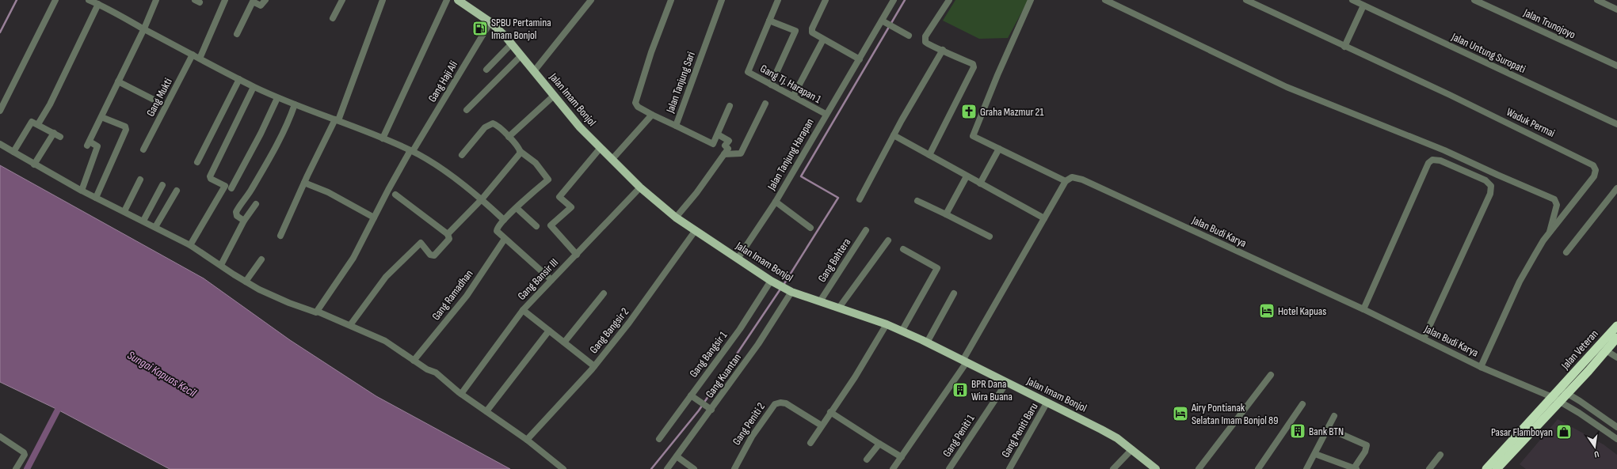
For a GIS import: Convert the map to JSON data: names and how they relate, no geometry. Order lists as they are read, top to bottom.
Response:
{
  "streets": {
    "highway": ["Jalan Veteran"],
    "main road": ["Jalan Imam Bonjol"],
    "street": [
      "Jalan Trunojoyo",
      "Jalan Untung Suropati",
      "Gang Haji Ali",
      "Jalan Tanjung Sari",
      "Gang Tj. Harapan 1",
      "Gang Mukti",
      "Waduk Permai",
      "Jalan Tanjung Harapan",
      "Jalan Budi Karya",
      "Gang Bahtera",
      "Gang Bansir III",
      "Gang Ramadhan",
      "Gang Bangsir 2",
      "Gang Bangsir 1",
      "Gang Kuantan",
      "Gang Peniti 2",
      "Gang Peniti Baru",
      "Gang Peniti 1"
    ]
  },
  "crossings": [
    ["Gang Haji Ali", "Jalan Imam Bonjol"],
    ["Jalan Tanjung Sari", "Jalan Imam Bonjol"],
    ["Gang Tj. Harapan 1", "Jalan Tanjung Harapan"],
    ["Jalan Imam Bonjol", "Jalan Tanjung Harapan"],
    ["Jalan Imam Bonjol", "Gang Bahtera"],
    ["Jalan Imam Bonjol", "Gang Bansir III"],
    ["Jalan Imam Bonjol", "Gang Bangsir 2"],
    ["Jalan Imam Bonjol", "Gang Bangsir 1"],
    ["Jalan Imam Bonjol", "Gang Kuantan"],
    ["Jalan Imam Bonjol", "Gang Peniti Baru"],
    ["Jalan Imam Bonjol", "Gang Peniti 1"],
    ["Waduk Permai", "Jalan Budi Karya"],
    ["Jalan Budi Karya", "Jalan Veteran"]
  ],
  "water": ["Sungai Kapuas Kecil"],
  "places": {
    "fuel station": ["SPBU Pertamina Imam Bonjol"],
    "church": ["Graha Mazmur 21"],
    "hotel": ["Hotel Kapuas", "Airy Pontianak Selatan Imam Bonjol 89"],
    "building": ["BPR Dana Wira Buana", "Bank BTN"],
    "shop": ["Pasar Flamboyan"]
  },
  "north": "bottom"
}
